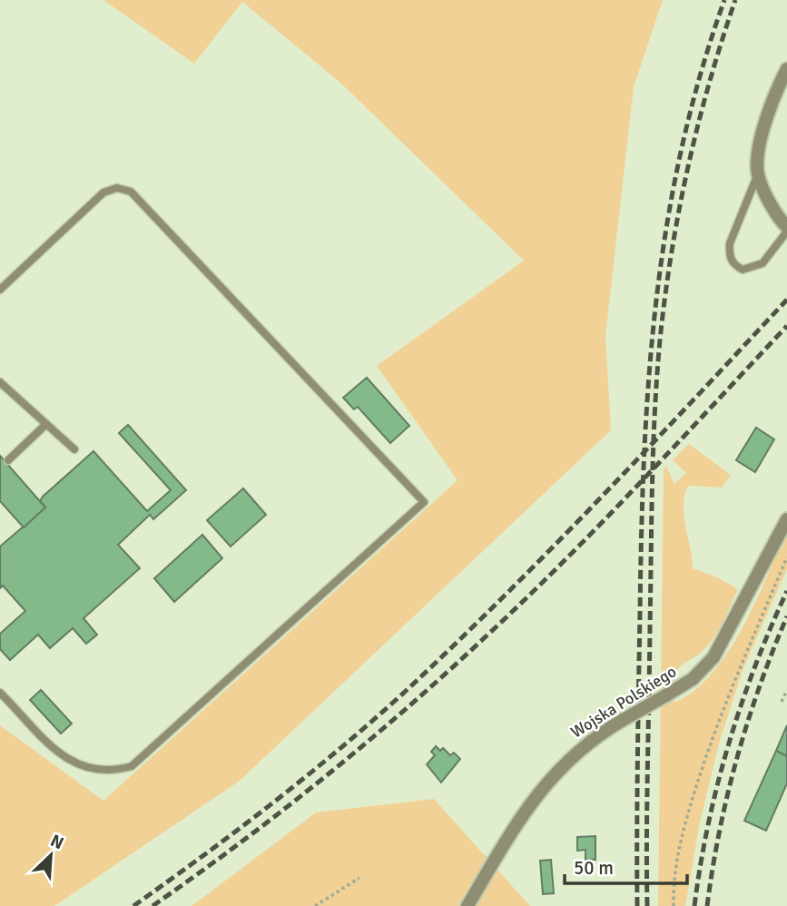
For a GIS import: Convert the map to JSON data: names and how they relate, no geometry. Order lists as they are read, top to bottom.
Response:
{
  "streets": {
    "street": ["Wojska Polskiego"]
  },
  "scale_bar": "50 m",
  "north": "top right"
}
